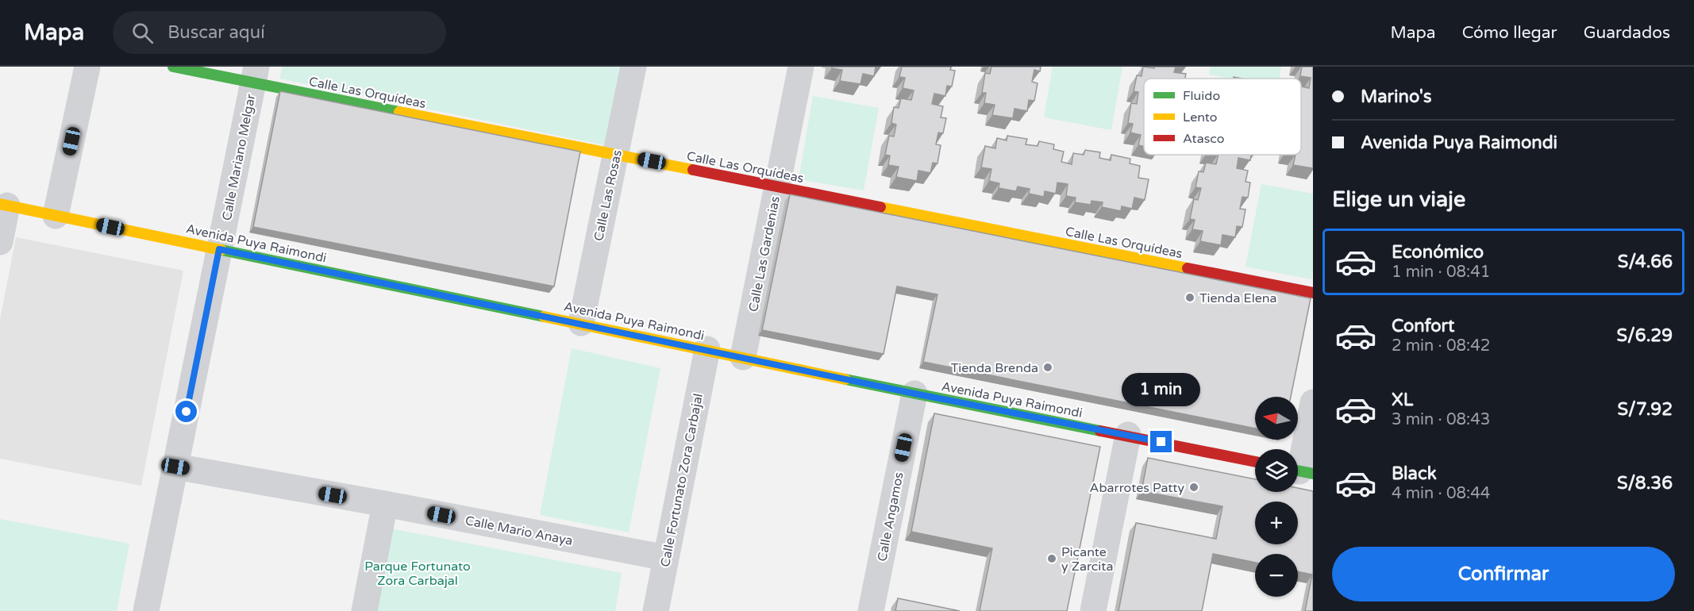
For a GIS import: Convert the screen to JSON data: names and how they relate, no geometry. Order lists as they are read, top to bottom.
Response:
{
  "streets": {
    "street": [
      "Calle Las Orquídeas",
      "Calle Mariano Melgar",
      "Calle Las Rosas",
      "Avenida Puya Raimondi",
      "Calle Las Gardenias",
      "Calle Fortunato Zora Carbajal",
      "Calle Angamos",
      "Calle Mario Anaya"
    ]
  },
  "crossings": [
    ["Calle Las Orquídeas", "Calle Mariano Melgar"],
    ["Calle Las Orquídeas", "Calle Las Rosas"],
    ["Calle Las Orquídeas", "Calle Las Gardenias"],
    ["Calle Mariano Melgar", "Avenida Puya Raimondi"],
    ["Calle Mariano Melgar", "Calle Mario Anaya"],
    ["Calle Las Rosas", "Avenida Puya Raimondi"],
    ["Avenida Puya Raimondi", "Calle Las Gardenias"],
    ["Avenida Puya Raimondi", "Calle Fortunato Zora Carbajal"],
    ["Avenida Puya Raimondi", "Calle Angamos"],
    ["Calle Fortunato Zora Carbajal", "Calle Mario Anaya"]
  ],
  "parks": ["Parque Fortunato Zora Carbajal"],
  "places": [
    "Tienda Elena",
    "Tienda Brenda",
    "Abarrotes Patty",
    "Picante y Zarcita"
  ],
  "legend": ["Fluido", "Lento", "Atasco"],
  "north": "left",
  "page": {
    "header": "Mapa",
    "search": "Buscar aquí",
    "nav": ["Mapa", "Cómo llegar", "Guardados"],
    "banner": ["Marino's", "Avenida Puya Raimondi"],
    "heading": "Elige un viaje",
    "list": [
      {
        "name": "Económico",
        "note": "1 min · 08:41",
        "value": "S/4.66"
      },
      {
        "name": "Confort",
        "note": "2 min · 08:42",
        "value": "S/6.29"
      },
      {
        "name": "XL",
        "note": "3 min · 08:43",
        "value": "S/7.92"
      },
      {
        "name": "Black",
        "note": "4 min · 08:44",
        "value": "S/8.36"
      }
    ],
    "bubble": "1 min",
    "map_buttons": ["+", "−"],
    "buttons": "Confirmar"
  }
}
